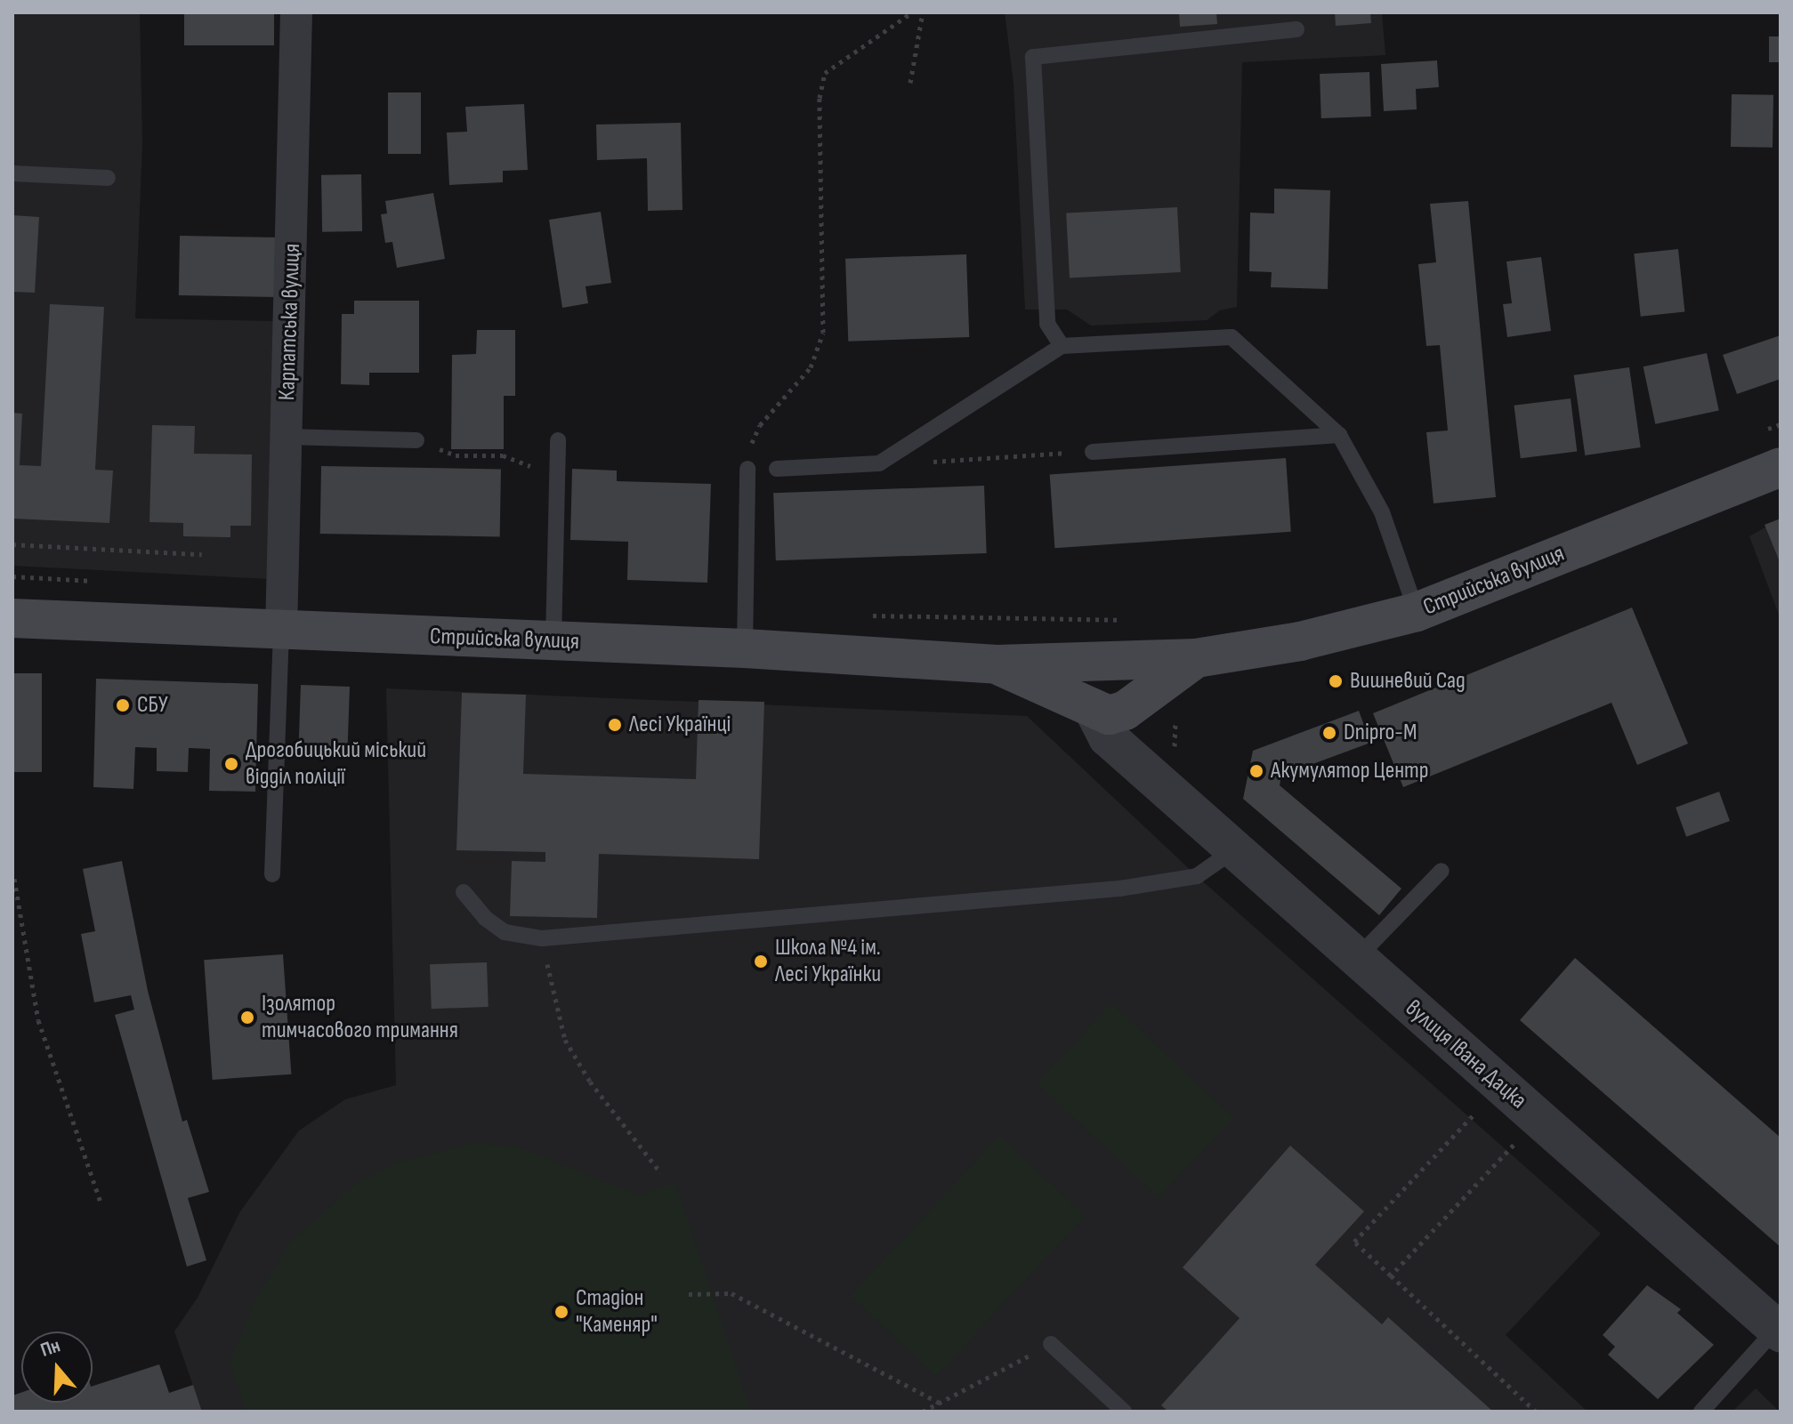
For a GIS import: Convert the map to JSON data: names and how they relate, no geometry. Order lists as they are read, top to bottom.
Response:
{
  "streets": {
    "main road": ["Стрийська вулиця"],
    "street": ["Карпатська вулиця", "вулиця Івана Дацка"]
  },
  "crossings": [
    ["Карпатська вулиця", "Стрийська вулиця"],
    ["Стрийська вулиця", "вулиця Івана Дацка"]
  ],
  "places": [
    "Вишневий Сад",
    "СБУ",
    "Лесі Українці",
    "Dnipro-M",
    "Дрогобицький міський відділ поліції",
    "Акумулятор Центр",
    "Школа №4 ім. Лесі Українки",
    "Ізолятор тимчасового тримання",
    "Стадіон \"Каменяр\""
  ],
  "north": "top"
}
